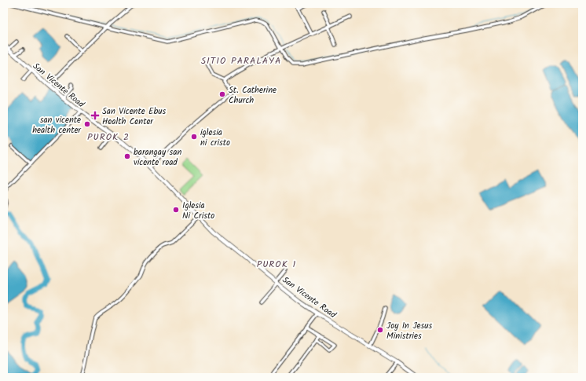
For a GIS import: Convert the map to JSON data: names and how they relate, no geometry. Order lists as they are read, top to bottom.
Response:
{
  "streets": {
    "street": ["San Vicente Road"]
  },
  "districts": ["SITIO PARALAYA", "PUROK 2", "PUROK 1"],
  "places": {
    "other": [
      "St. Catherine Church",
      "san vicente health center",
      "iglesia ni cristo",
      "barangay san vicente road",
      "Iglesia Ni Cristo",
      "Joy In Jesus Ministries"
    ],
    "health": ["San Vicente Ebus Health Center"]
  }
}
